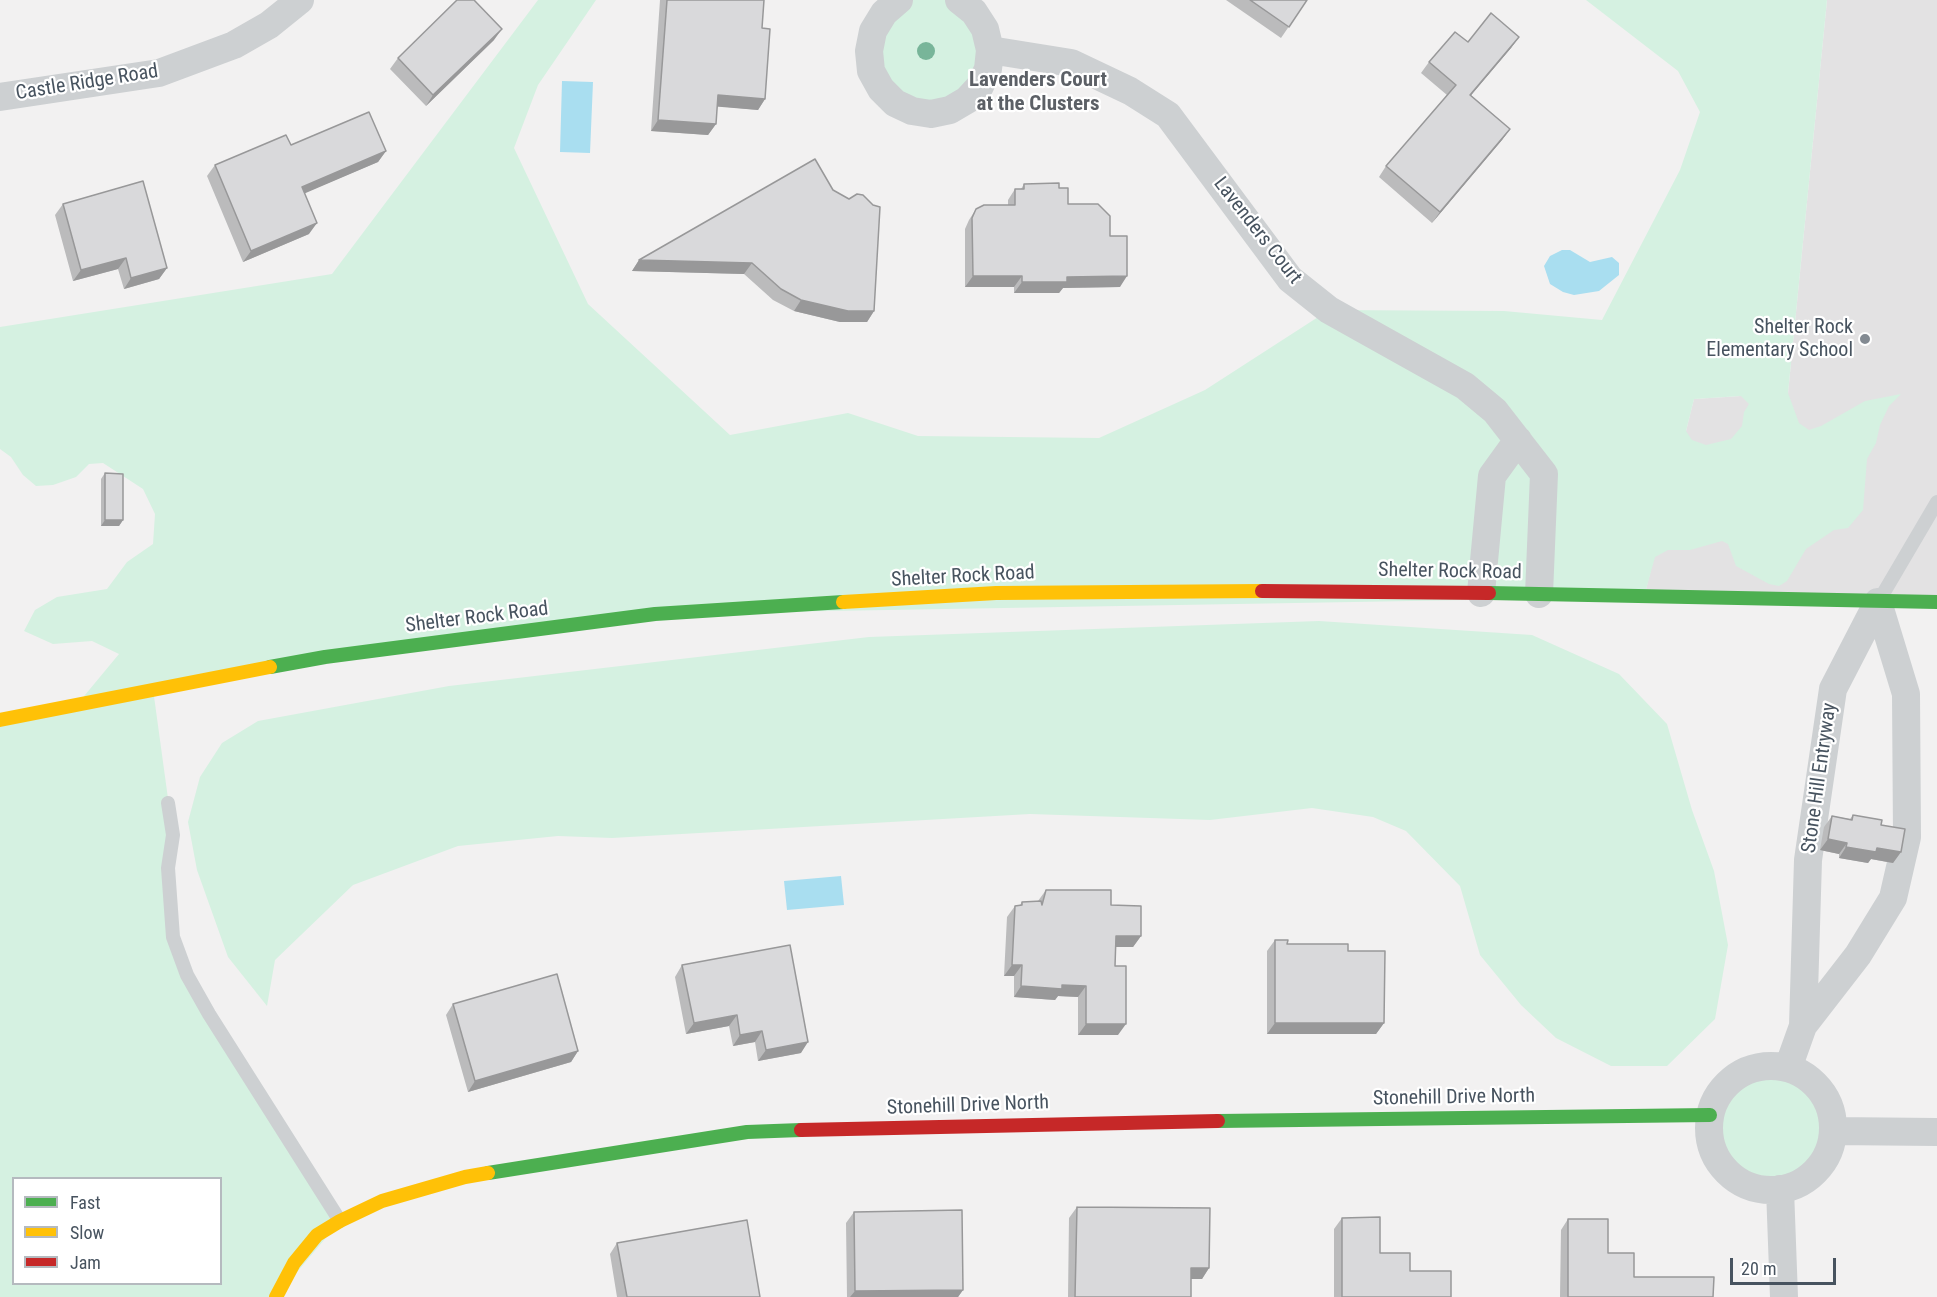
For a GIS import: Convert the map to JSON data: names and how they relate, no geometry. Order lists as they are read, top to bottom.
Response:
{
  "streets": {
    "main road": ["Shelter Rock Road", "Stonehill Drive North"],
    "street": ["Castle Ridge Road", "Lavenders Court", "Stone Hill Entryway"]
  },
  "crossings": [
    ["Lavenders Court", "Shelter Rock Road"],
    ["Shelter Rock Road", "Stone Hill Entryway"],
    ["Stone Hill Entryway", "Stonehill Drive North"]
  ],
  "districts": ["Lavenders Court at the Clusters"],
  "places": ["Shelter Rock Elementary School"],
  "legend": ["Fast", "Slow", "Jam"],
  "scale_bar": "20 m"
}
